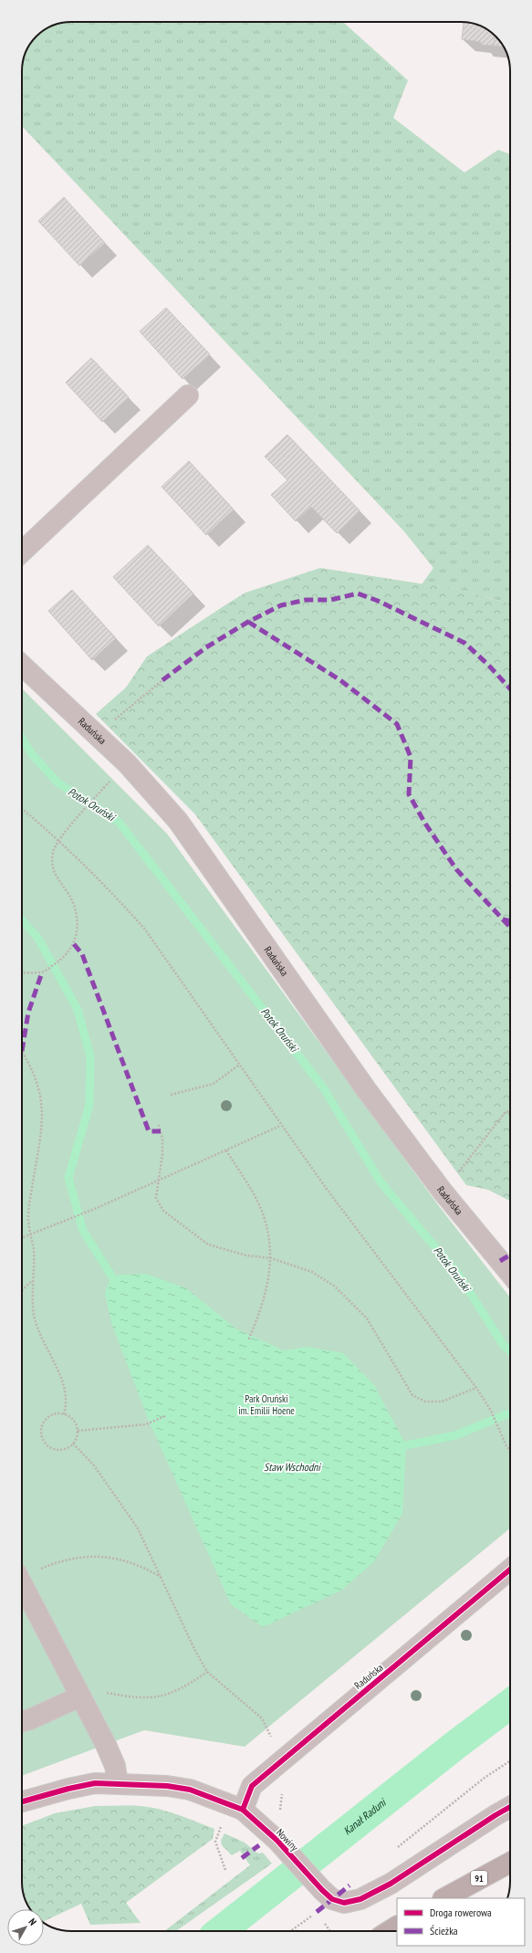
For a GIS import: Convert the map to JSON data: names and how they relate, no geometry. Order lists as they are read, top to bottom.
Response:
{
  "streets": {
    "main road": ["91"],
    "street": ["Raduńska", "Nowiny"]
  },
  "crossings": [
    ["Raduńska", "Nowiny"]
  ],
  "water": ["Potok Oruński", "Staw Wschodni", "Kanał Raduni"],
  "parks": ["Park Oruński im. Emilii Hoene"],
  "legend": ["Droga rowerowa", "Ścieżka"],
  "north": "top right"
}
